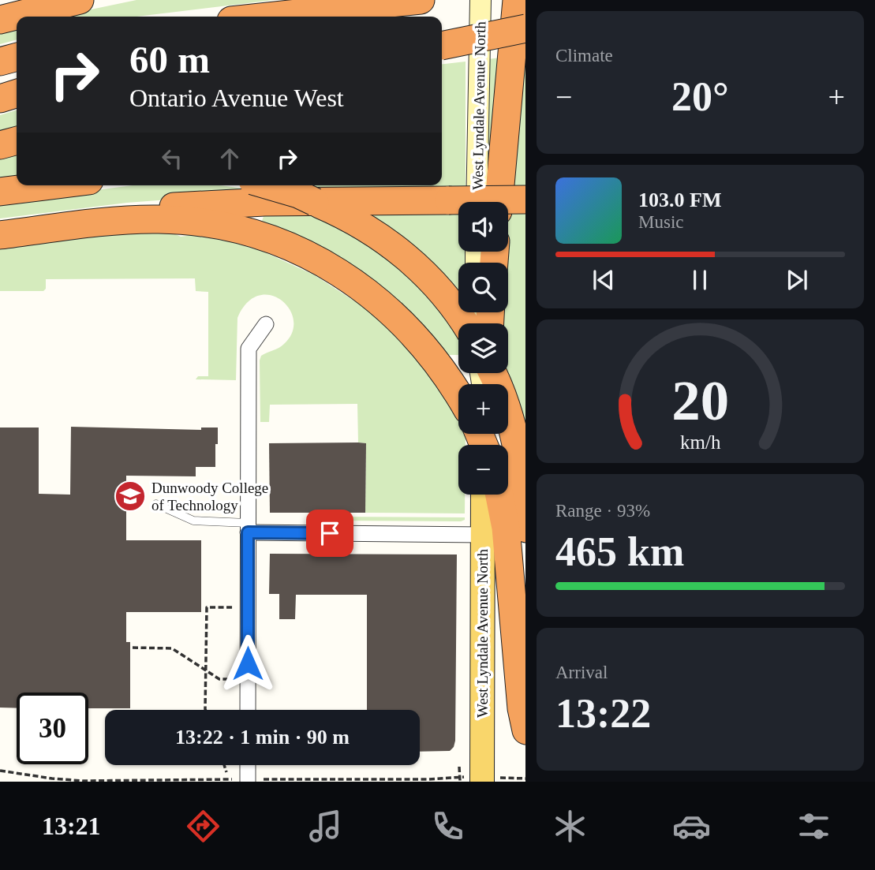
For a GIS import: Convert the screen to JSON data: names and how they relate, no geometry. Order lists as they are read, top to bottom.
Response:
{
  "streets": {
    "main road": ["West Lyndale Avenue North"]
  },
  "places": {
    "school or university": ["Dunwoody College of Technology"]
  },
  "page": {
    "tile": [
      "Climate",
      ["Range · 93%", "465 km"],
      ["Arrival", "13:22"]
    ],
    "turn": ["60 m", "Ontario Avenue West"],
    "heat": ["−", "20°", "+"],
    "song": ["103.0 FM", "Music"],
    "map_buttons": ["+", "−"],
    "limit": "30",
    "trip": "13:22 · 1 min · 90 m",
    "tabs": "13:21",
    "gauge": ["20", "km/h"]
  }
}
